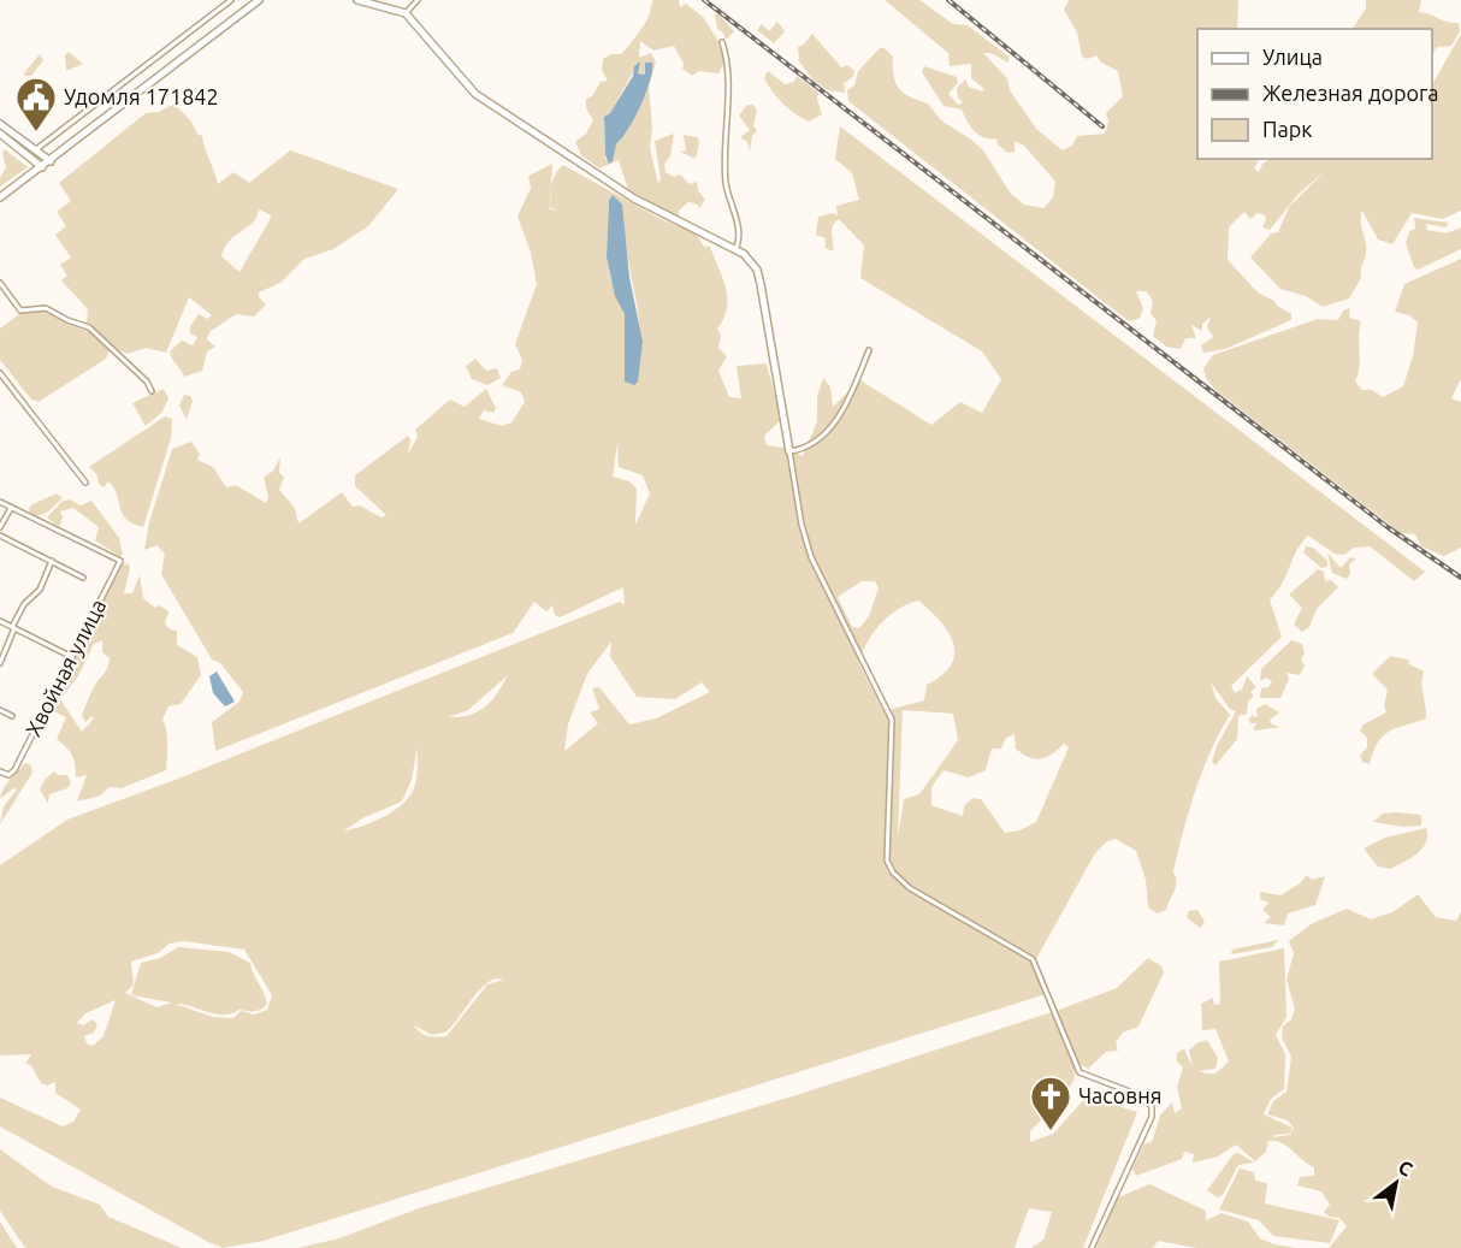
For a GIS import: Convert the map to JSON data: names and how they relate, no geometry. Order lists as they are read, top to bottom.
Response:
{
  "streets": {
    "street": ["Хвойная улица"]
  },
  "places": {
    "public building": ["Удомля 171842"],
    "church": ["Часовня"]
  },
  "legend": ["Улица", "Железная дорога", "Парк"],
  "north": "top right"
}
